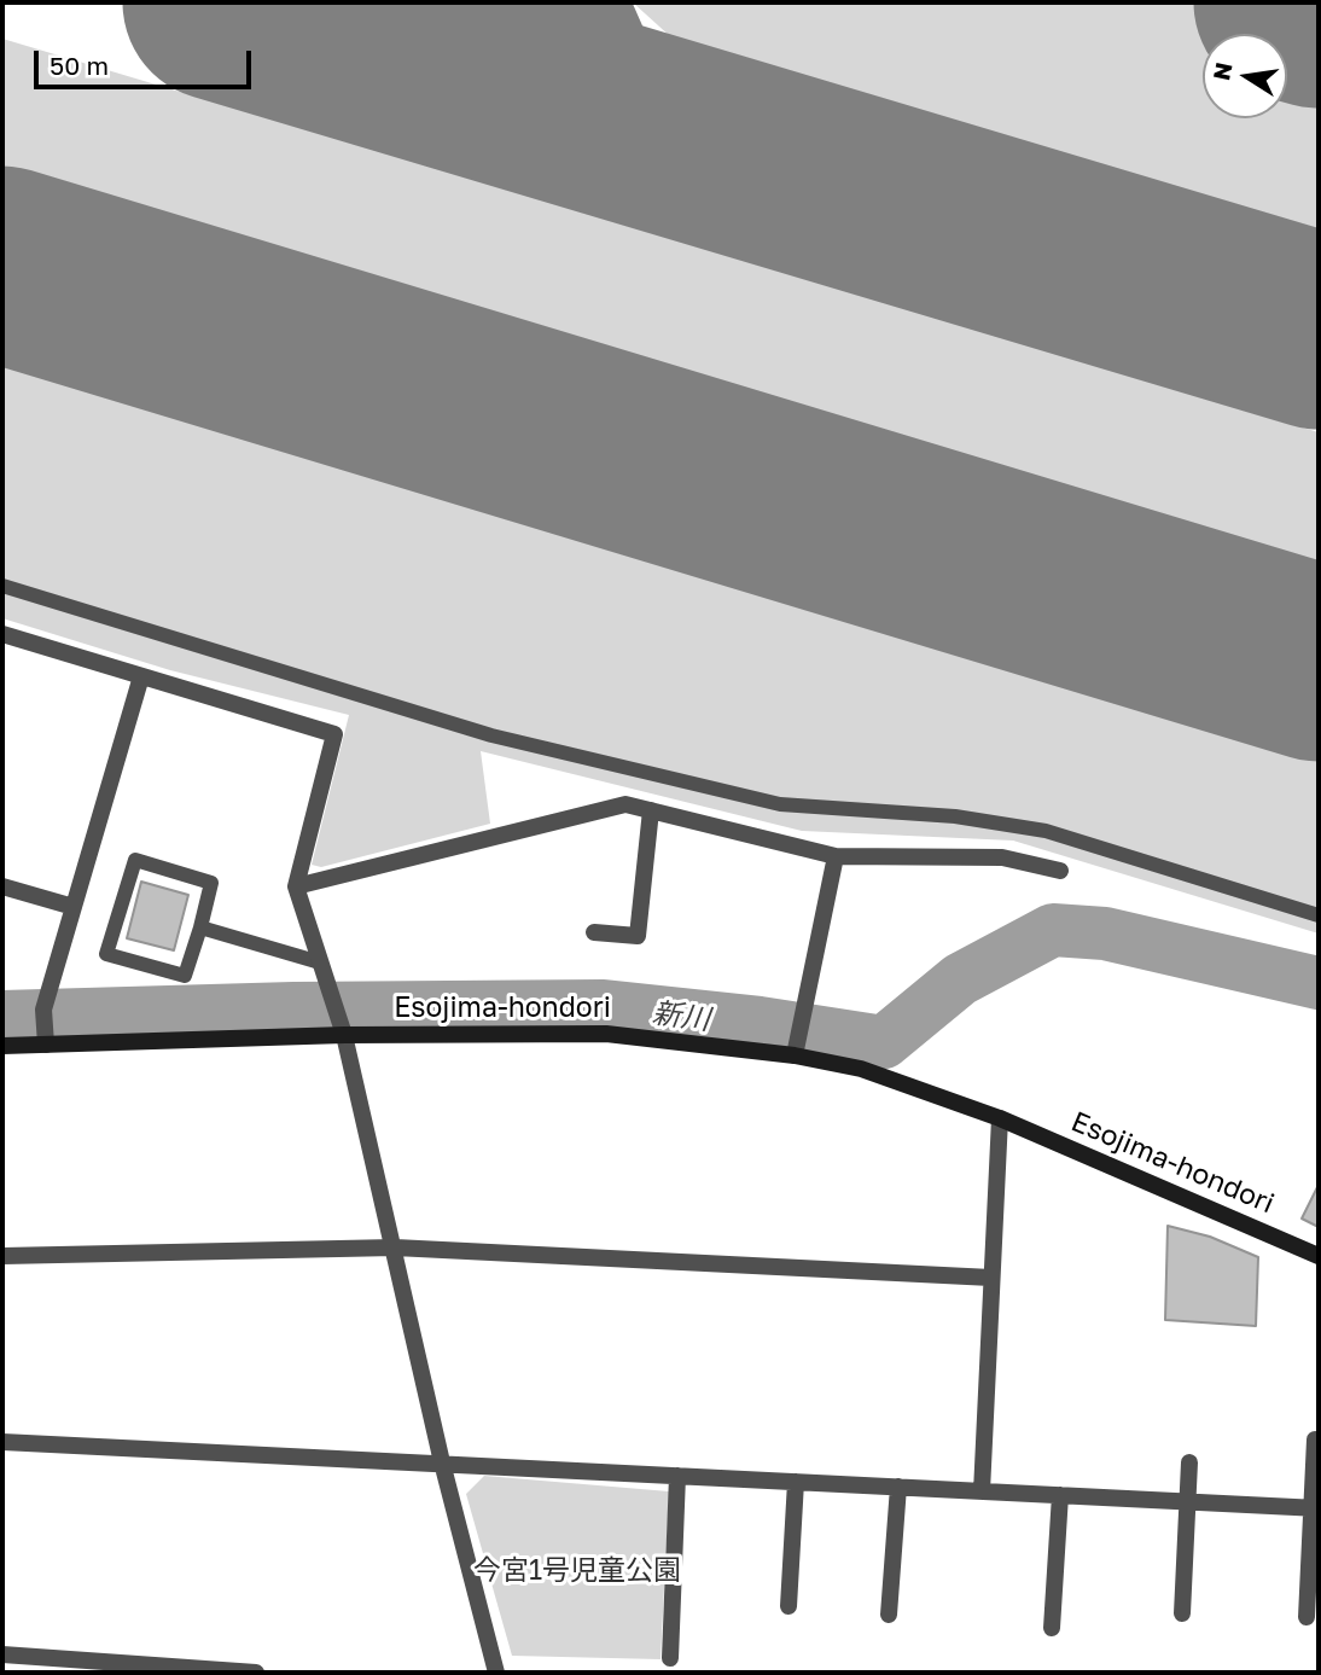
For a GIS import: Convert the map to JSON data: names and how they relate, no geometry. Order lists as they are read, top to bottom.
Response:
{
  "streets": {
    "street": ["Esojima-hondori"]
  },
  "water": ["新川"],
  "parks": ["今宮1号児童公園"],
  "scale_bar": "50 m",
  "north": "left"
}
